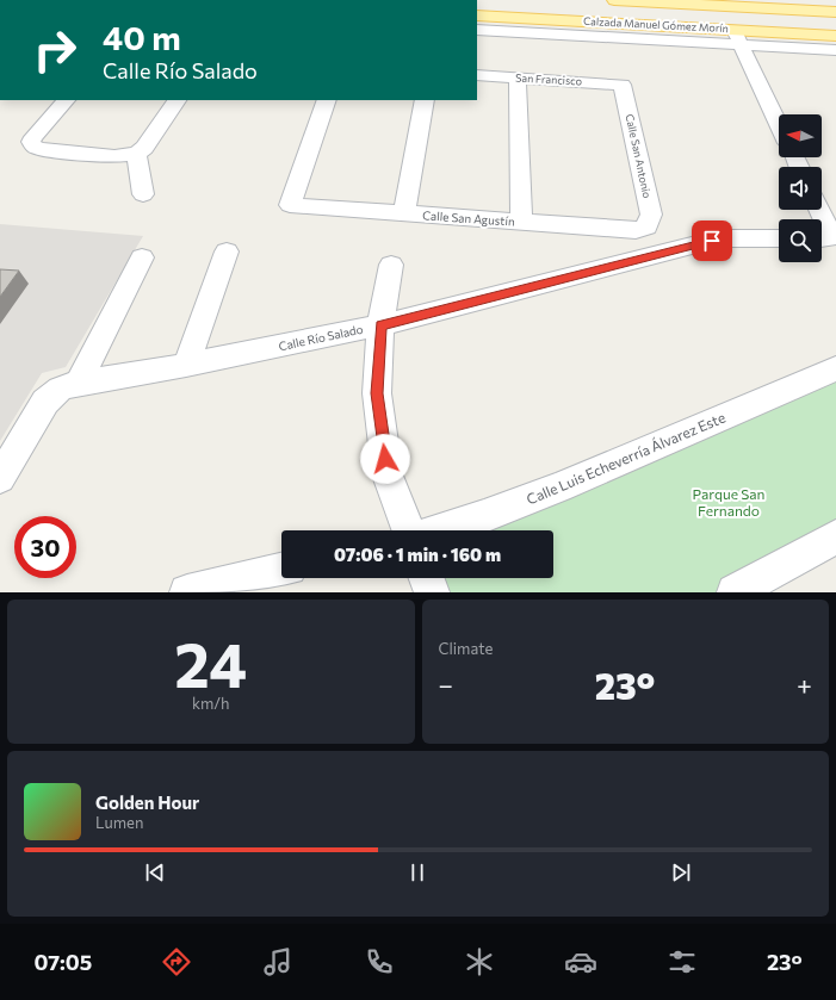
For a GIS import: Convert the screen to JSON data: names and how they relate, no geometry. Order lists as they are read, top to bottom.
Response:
{
  "streets": {
    "main road": ["Calzada Manuel Gómez Morín"],
    "street": [
      "San Francisco",
      "Calle San Antonio",
      "Calle San Agustín",
      "Calle Río Salado",
      "Calle Luis Echeverría Álvarez Este"
    ]
  },
  "crossings": [
    ["San Francisco", "Calle San Antonio"],
    ["Calle San Antonio", "Calle San Agustín"]
  ],
  "parks": ["Parque San Fernando"],
  "north": "left",
  "page": {
    "turn": ["40 m", "Calle Río Salado"],
    "limit": "30",
    "trip": "07:06 · 1 min · 160 m",
    "tile": [
      ["24", "km/h"],
      "Climate"
    ],
    "heat": ["−", "23°", "+"],
    "song": ["Golden Hour", "Lumen"],
    "tabs": ["07:05", "23°"]
  }
}
